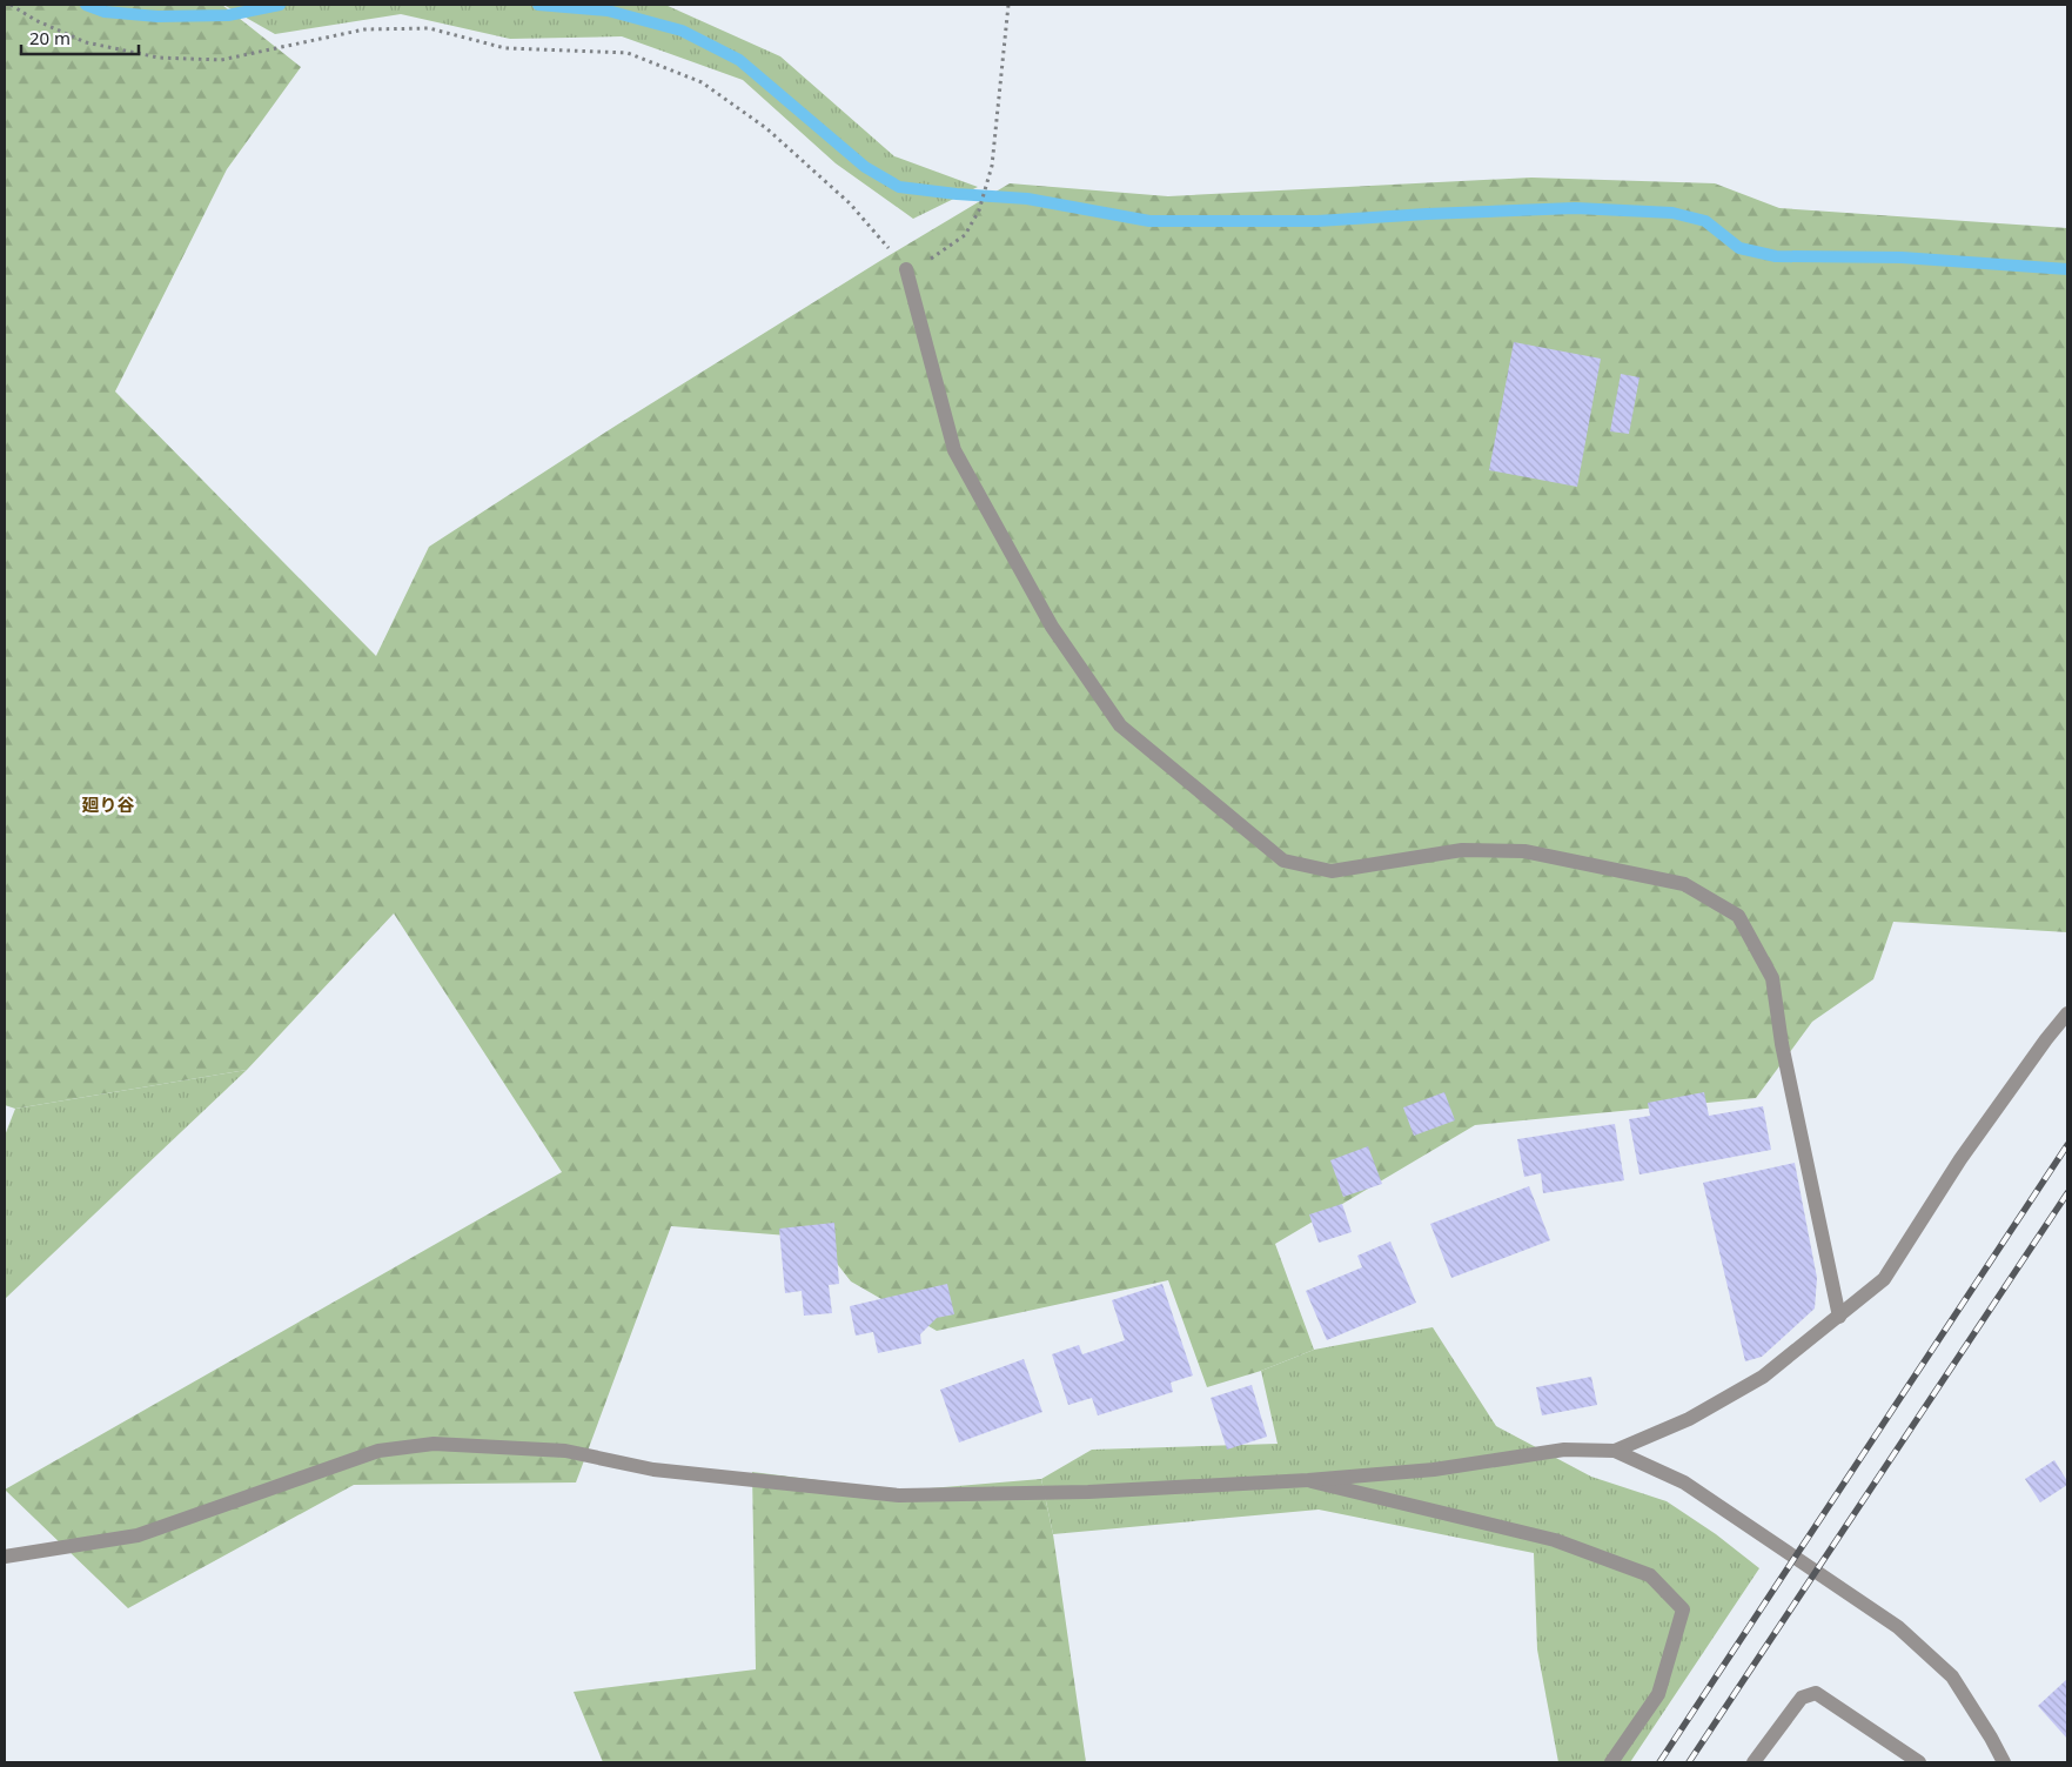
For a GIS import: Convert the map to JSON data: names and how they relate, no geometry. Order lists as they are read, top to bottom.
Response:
{
  "districts": ["廻り谷"],
  "scale_bar": "20 m"
}
